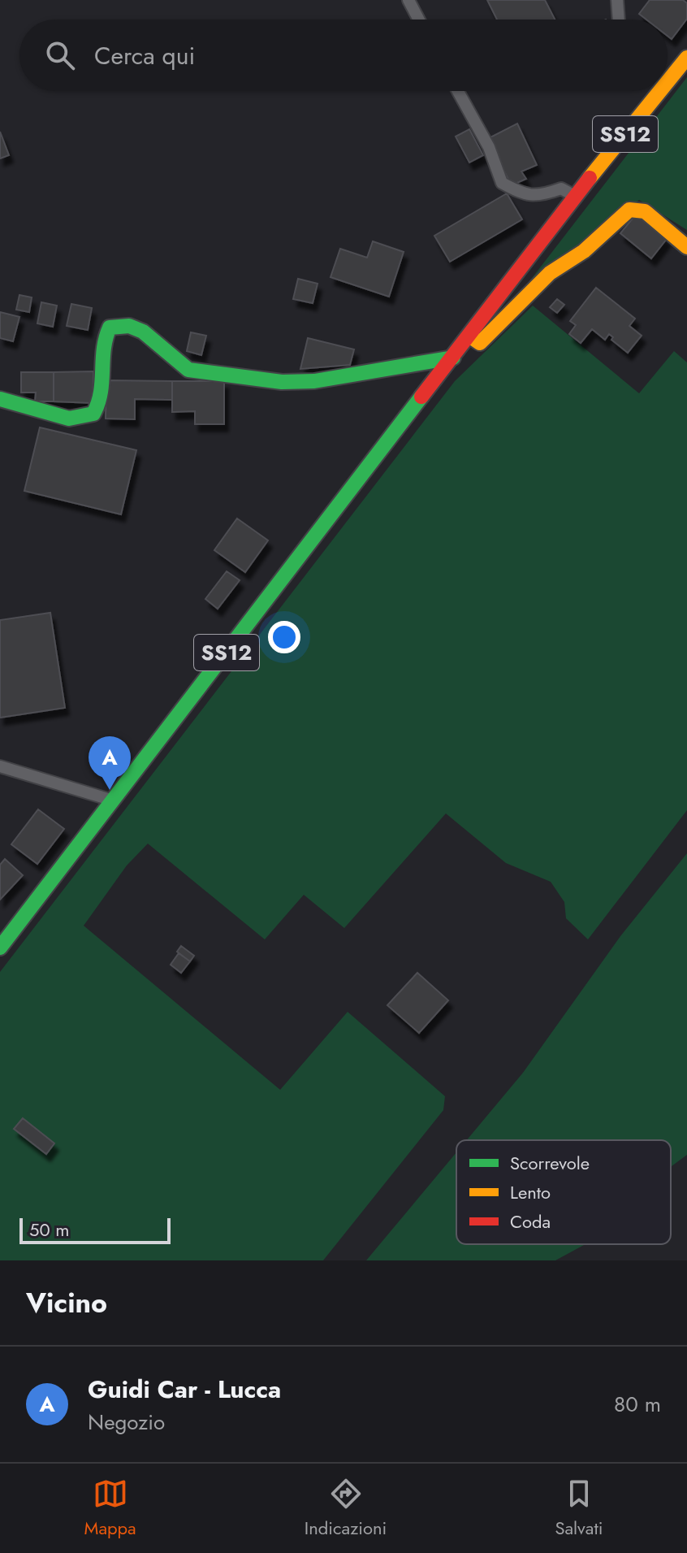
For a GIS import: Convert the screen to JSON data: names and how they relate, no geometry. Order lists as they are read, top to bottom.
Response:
{
  "streets": {
    "main road": ["SS12"]
  },
  "legend": ["Scorrevole", "Lento", "Coda"],
  "scale_bar": "50 m",
  "page": {
    "search": "Cerca qui",
    "pins": "A",
    "scale": "50 m",
    "heading": "Vicino",
    "list": [
      {
        "mark": "A",
        "name": "Guidi Car - Lucca",
        "note": "Negozio",
        "value": "80 m"
      }
    ],
    "nav": ["Mappa", "Indicazioni", "Salvati"]
  }
}
